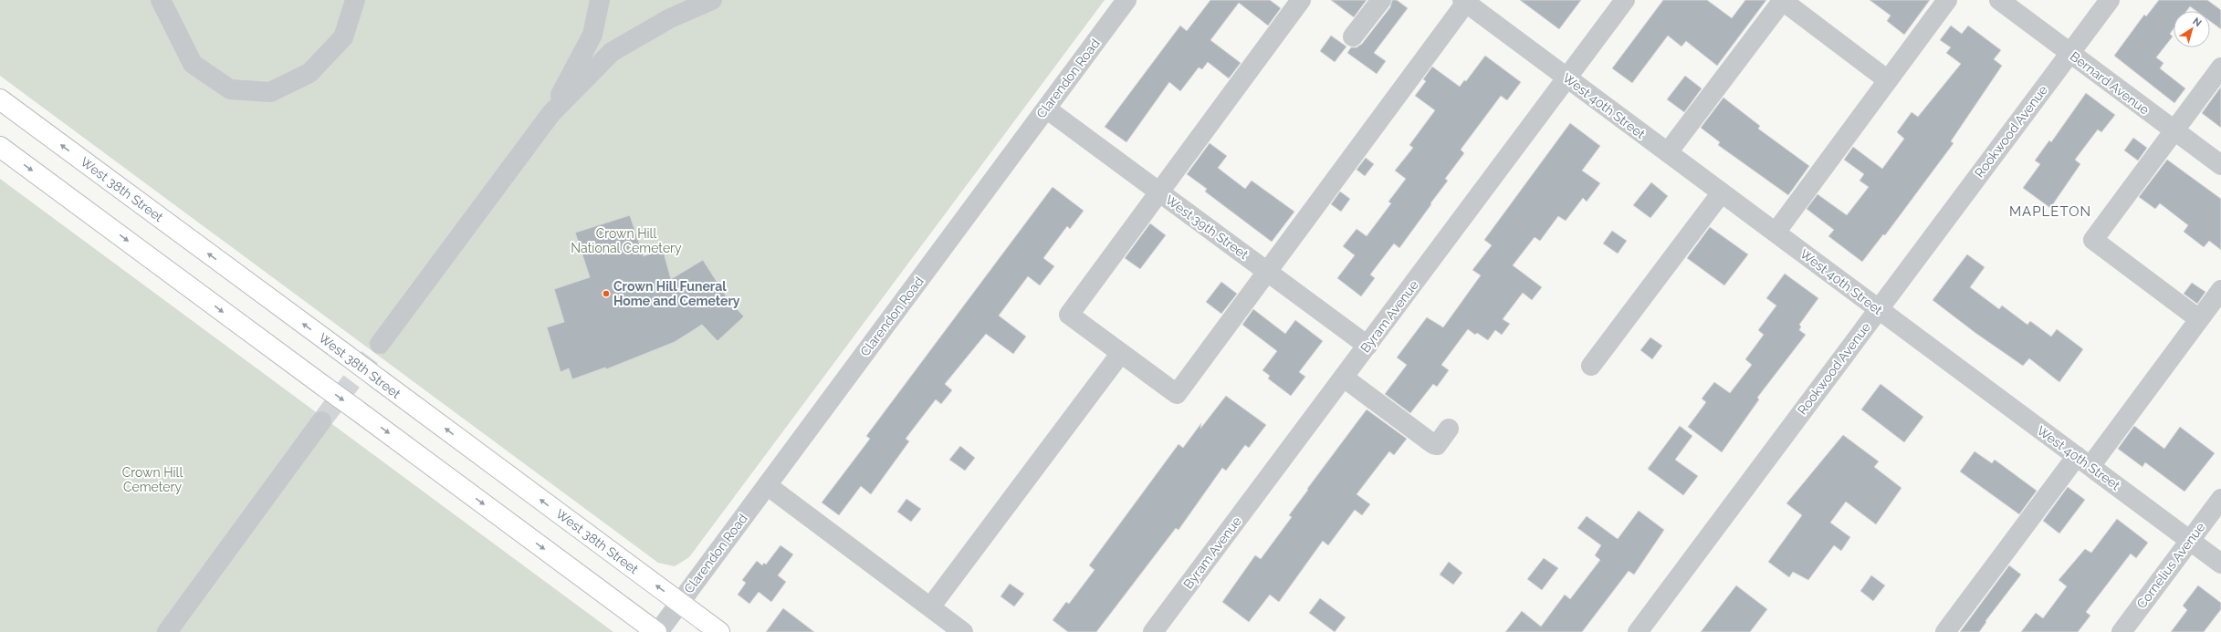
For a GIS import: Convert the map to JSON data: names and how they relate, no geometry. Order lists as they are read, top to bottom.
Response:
{
  "streets": {
    "main road": ["West 38th Street"],
    "street": [
      "Clarendon Road",
      "Bernard Avenue",
      "West 40th Street",
      "Rookwood Avenue",
      "West 39th Street",
      "Byram Avenue",
      "Cornelius Avenue"
    ]
  },
  "crossings": [
    ["Clarendon Road", "West 38th Street"],
    ["Clarendon Road", "West 39th Street"],
    ["Bernard Avenue", "Rookwood Avenue"],
    ["West 40th Street", "Rookwood Avenue"],
    ["West 40th Street", "Byram Avenue"],
    ["West 40th Street", "Cornelius Avenue"],
    ["West 39th Street", "Byram Avenue"]
  ],
  "districts": ["MAPLETON"],
  "parks": ["Crown Hill National Cemetery", "Crown Hill Cemetery"],
  "places": ["Crown Hill Funeral Home and Cemetery"],
  "north": "top right"
}
